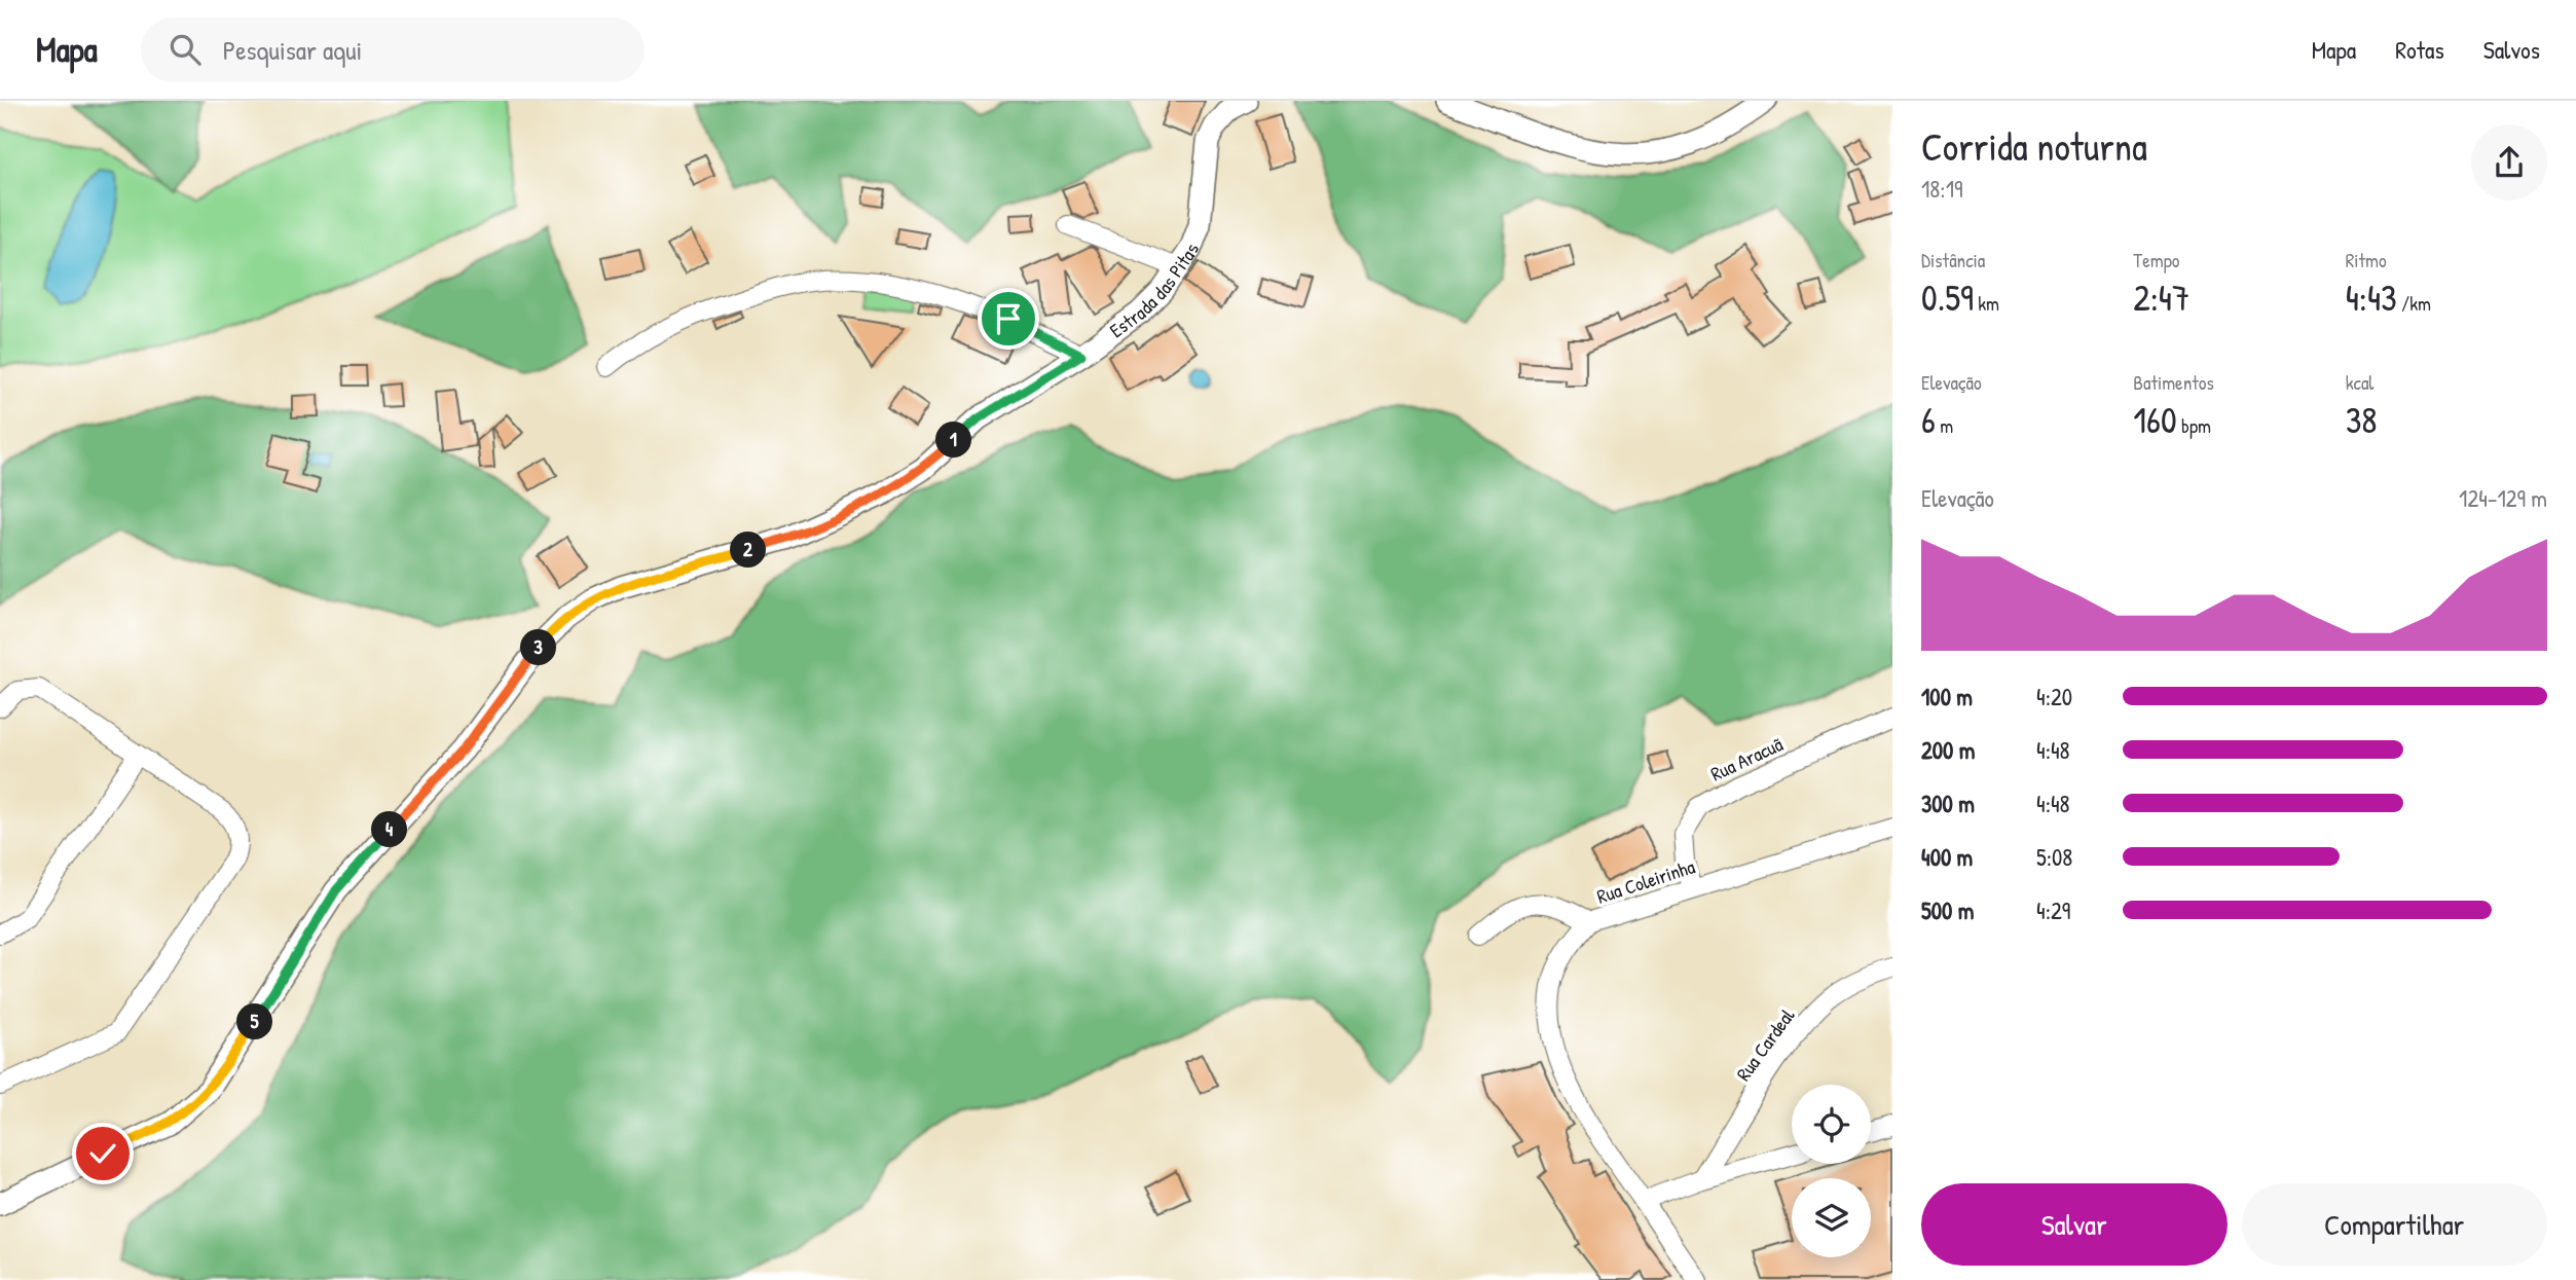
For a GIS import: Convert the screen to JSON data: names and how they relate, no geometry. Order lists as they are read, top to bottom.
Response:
{
  "streets": {
    "street": [
      "Estrada das Pitas",
      "Rua Aracuã",
      "Rua Coleirinha",
      "Rua Cardeal"
    ]
  },
  "crossings": [
    ["Rua Aracuã", "Rua Coleirinha"]
  ],
  "page": {
    "header": "Mapa",
    "search": "Pesquisar aqui",
    "nav": ["Mapa", "Rotas", "Salvos"],
    "heading": ["Corrida noturna", "18:19"],
    "stats": [
      ["Distância", "0.59 km"],
      ["Tempo", "2:47"],
      ["Ritmo", "4:43 /km"],
      ["Elevação", "6 m"],
      ["Batimentos", "160 bpm"],
      ["kcal", "38"]
    ],
    "pins": [
      "1",
      "2",
      "3",
      "4",
      "5"
    ],
    "chart": ["Elevação", "124–129 m"],
    "list": [
      {
        "name": "100 m",
        "note": "4:20"
      },
      {
        "name": "200 m",
        "note": "4:48"
      },
      {
        "name": "300 m",
        "note": "4:48"
      },
      {
        "name": "400 m",
        "note": "5:08"
      },
      {
        "name": "500 m",
        "note": "4:29"
      }
    ],
    "buttons": ["Salvar", "Compartilhar"]
  }
}
